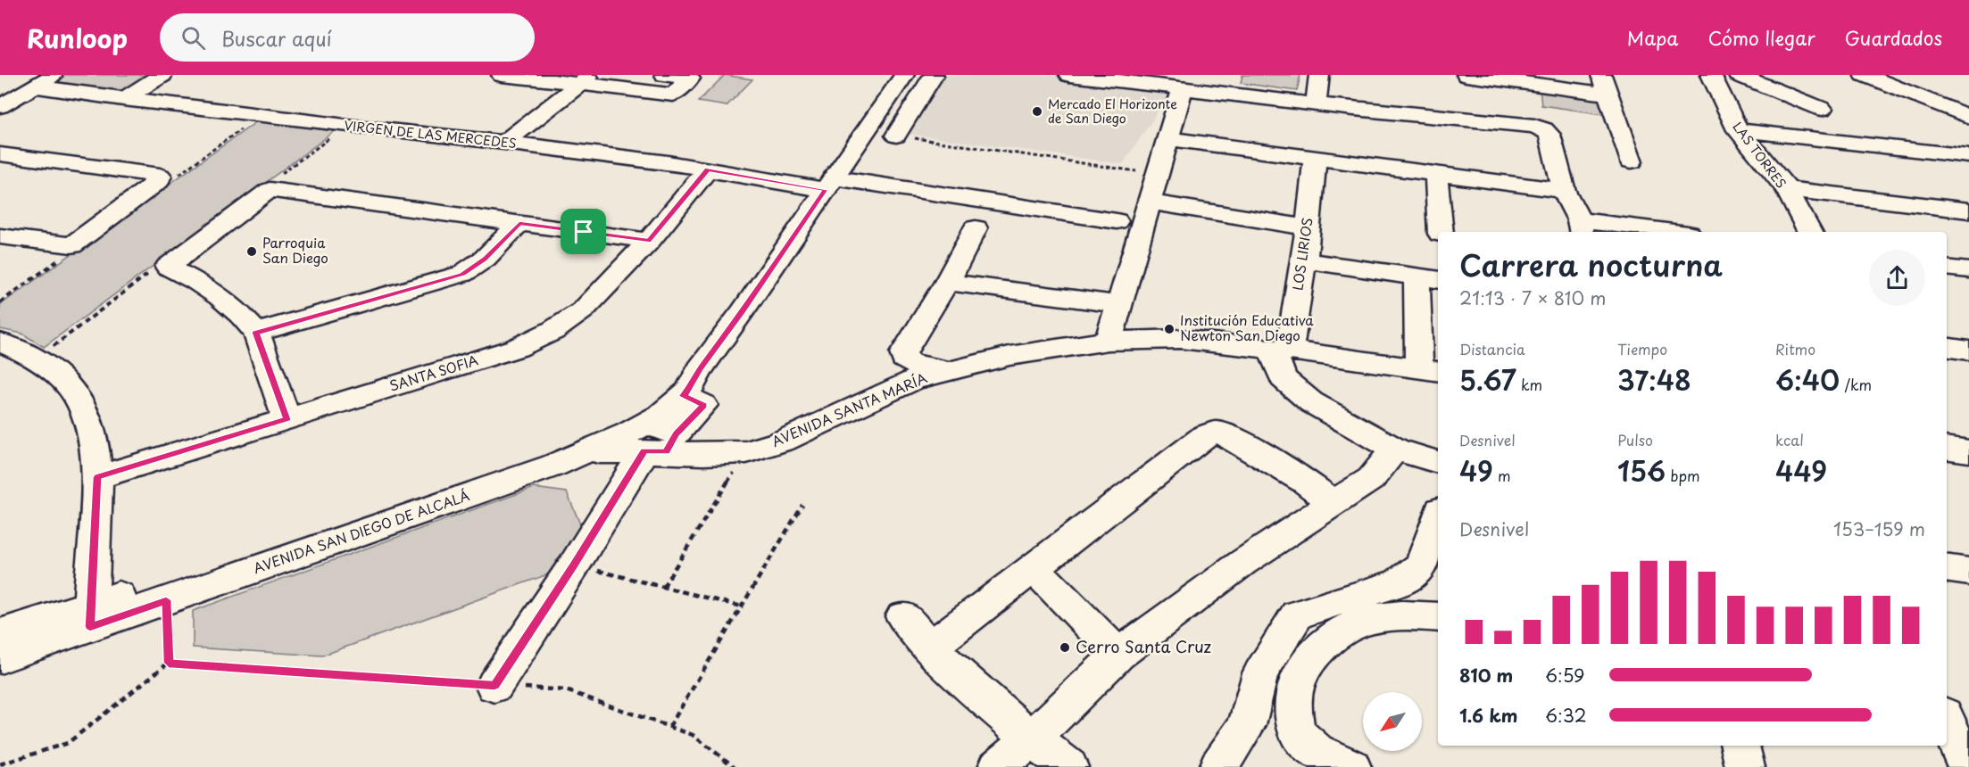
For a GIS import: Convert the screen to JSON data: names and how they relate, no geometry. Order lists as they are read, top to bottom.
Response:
{
  "streets": {
    "street": [
      "VIRGEN DE LAS MERCEDES",
      "LAS TORRES",
      "LOS LIRIOS",
      "SANTA SOFIA",
      "AVENIDA SANTA MARÍA",
      "AVENIDA SAN DIEGO DE ALCALÁ"
    ]
  },
  "crossings": [
    ["VIRGEN DE LAS MERCEDES", "SANTA SOFIA"],
    ["VIRGEN DE LAS MERCEDES", "AVENIDA SAN DIEGO DE ALCALÁ"],
    ["LOS LIRIOS", "AVENIDA SANTA MARÍA"],
    ["AVENIDA SANTA MARÍA", "AVENIDA SAN DIEGO DE ALCALÁ"]
  ],
  "places": [
    "Mercado El Horizonte de San Diego",
    "Parroquia San Diego",
    "Institución Educativa Newton San Diego",
    "Cerro Santa Cruz"
  ],
  "north": "bottom left",
  "page": {
    "header": "Runloop",
    "search": "Buscar aquí",
    "nav": ["Mapa", "Cómo llegar", "Guardados"],
    "heading": ["Carrera nocturna", "21:13 · 7 × 810 m"],
    "stats": [
      ["Distancia", "5.67 km"],
      ["Tiempo", "37:48"],
      ["Ritmo", "6:40 /km"],
      ["Desnivel", "49 m"],
      ["Pulso", "156 bpm"],
      ["kcal", "449"]
    ],
    "chart": ["Desnivel", "153–159 m"],
    "list": [
      {
        "name": "810 m",
        "note": "6:59"
      },
      {
        "name": "1.6 km",
        "note": "6:32"
      }
    ]
  }
}
